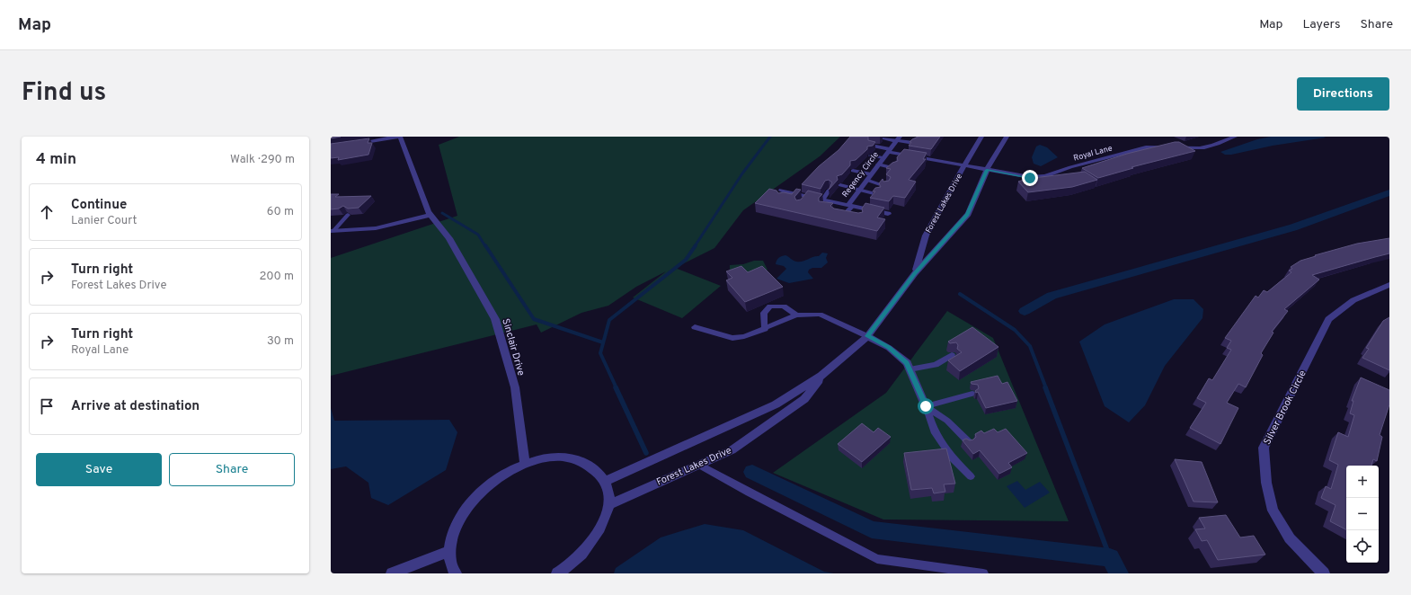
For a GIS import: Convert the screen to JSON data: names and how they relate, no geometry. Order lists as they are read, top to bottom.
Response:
{
  "streets": {
    "street": [
      "Royal Lane",
      "Regency Circle",
      "Forest Lakes Drive",
      "Sinclair Drive",
      "Silver Brook Circle"
    ]
  },
  "crossings": [
    ["Royal Lane", "Regency Circle"],
    ["Royal Lane", "Forest Lakes Drive"]
  ],
  "page": {
    "header": "Map",
    "nav": ["Map", "Layers", "Share"],
    "title": "Find us",
    "buttons": [
      "Directions",
      ["Save", "Share"]
    ],
    "heading": ["4 min", "Walk · 290 m"],
    "list": [
      ["Continue", "Lanier Court", "60 m"],
      ["Turn right", "Forest Lakes Drive", "200 m"],
      ["Turn right", "Royal Lane", "30 m"],
      "Arrive at destination"
    ],
    "map_buttons": ["+", "−"]
  }
}
